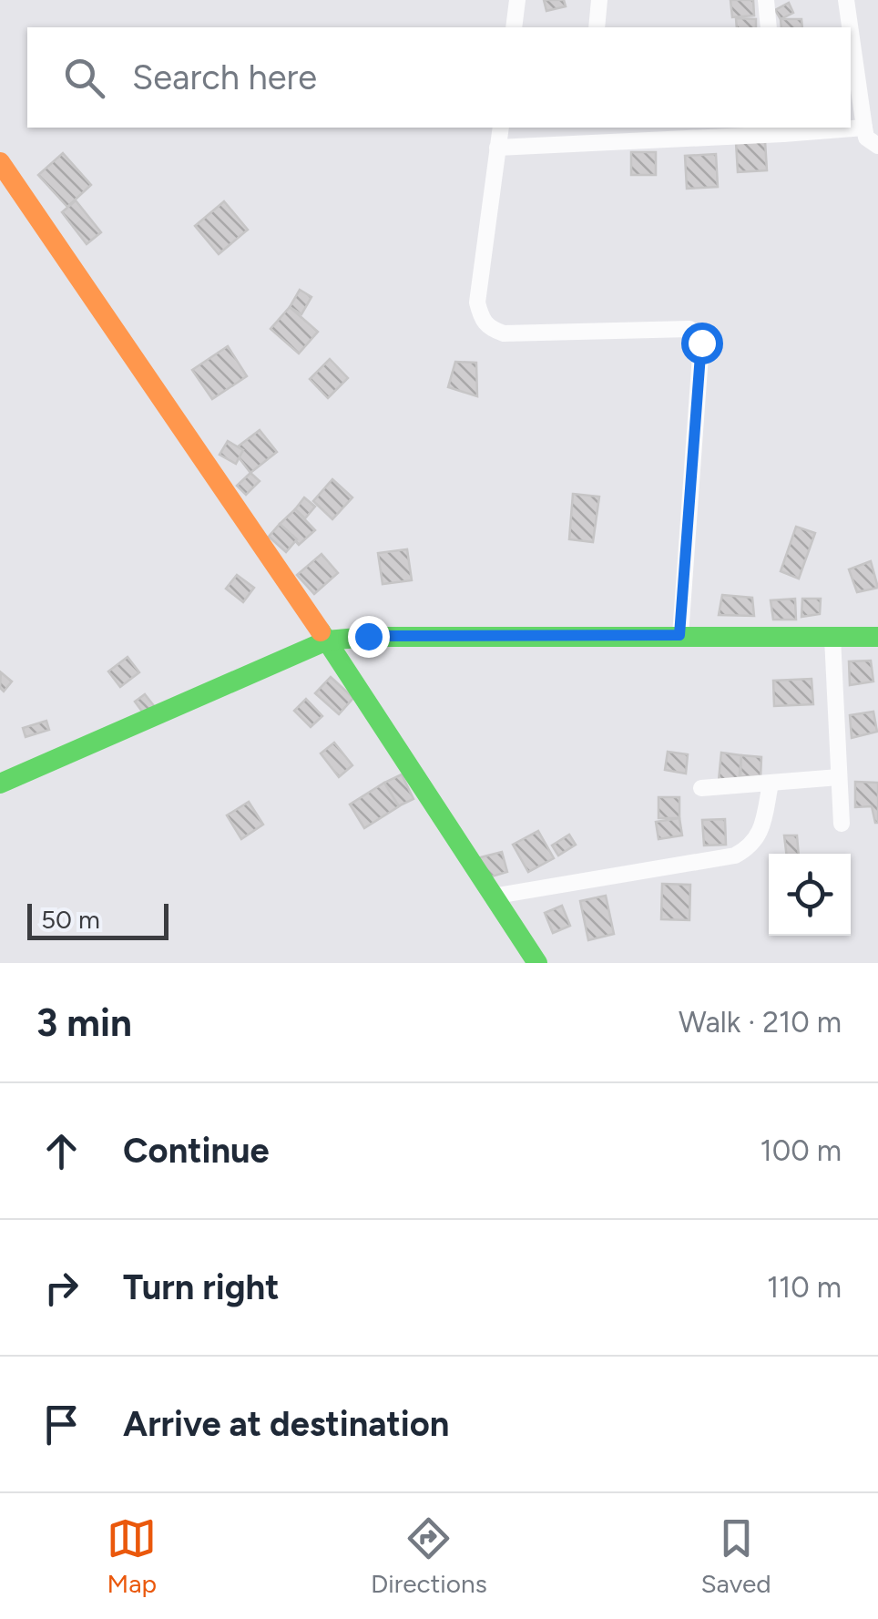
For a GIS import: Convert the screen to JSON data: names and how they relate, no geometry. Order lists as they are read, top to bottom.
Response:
{
  "scale_bar": "50 m",
  "page": {
    "search": "Search here",
    "scale": "50 m",
    "heading": ["3 min", "Walk · 210 m"],
    "list": [
      ["Continue", "100 m"],
      ["Turn right", "110 m"],
      "Arrive at destination"
    ],
    "nav": ["Map", "Directions", "Saved"]
  }
}
